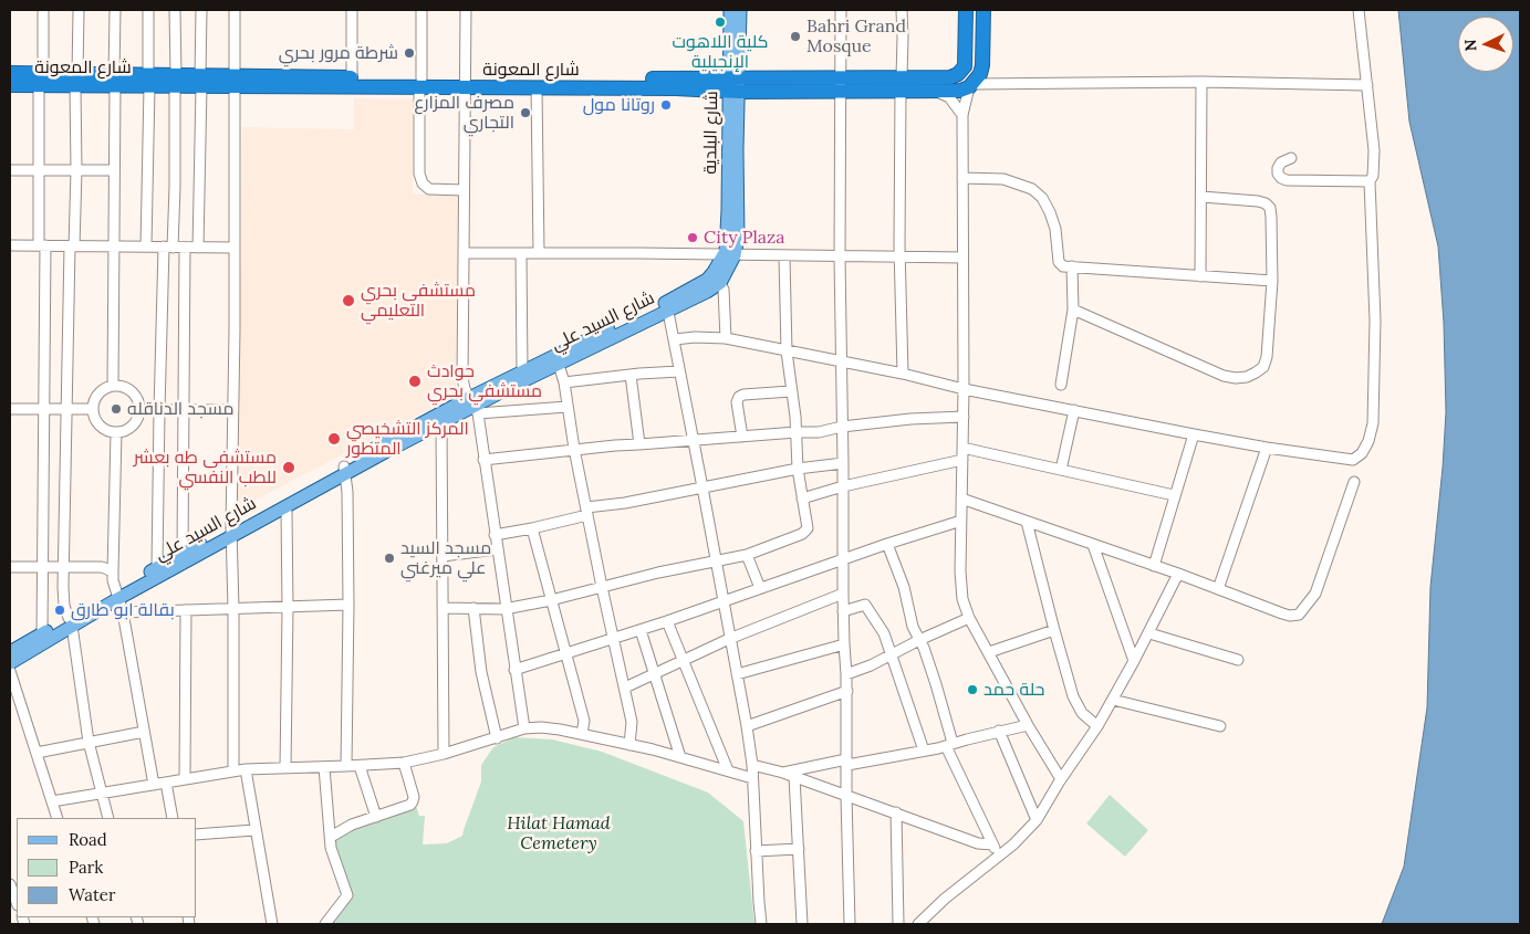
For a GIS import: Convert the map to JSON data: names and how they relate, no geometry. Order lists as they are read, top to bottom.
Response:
{
  "streets": {
    "highway": ["شارع المعونة"],
    "main road": ["شارع البلدية", "شارع السيد علي"]
  },
  "crossings": [
    ["شارع المعونة", "شارع البلدية"],
    ["شارع البلدية", "شارع السيد علي"]
  ],
  "parks": ["Hilat Hamad Cemetery"],
  "places": [
    "كلية اللاهوت الإنجيلية",
    "Bahri Grand Mosque",
    "شرطة مرور بحري",
    "روتانا مول",
    "مصرف المزارع التجاري",
    "City Plaza",
    "مستشفى بحري التعليمي",
    "حوادث مستشفي بحري",
    "مسجد الدناقله",
    "المركز التشخيصي المتطور",
    "مستشفى طه بعشر للطب النفسي",
    "مسجد السيد علي ميرغني",
    "بقالة ابو طارق",
    "حلة حمد"
  ],
  "legend": ["Road", "Park", "Water"],
  "north": "left"
}
